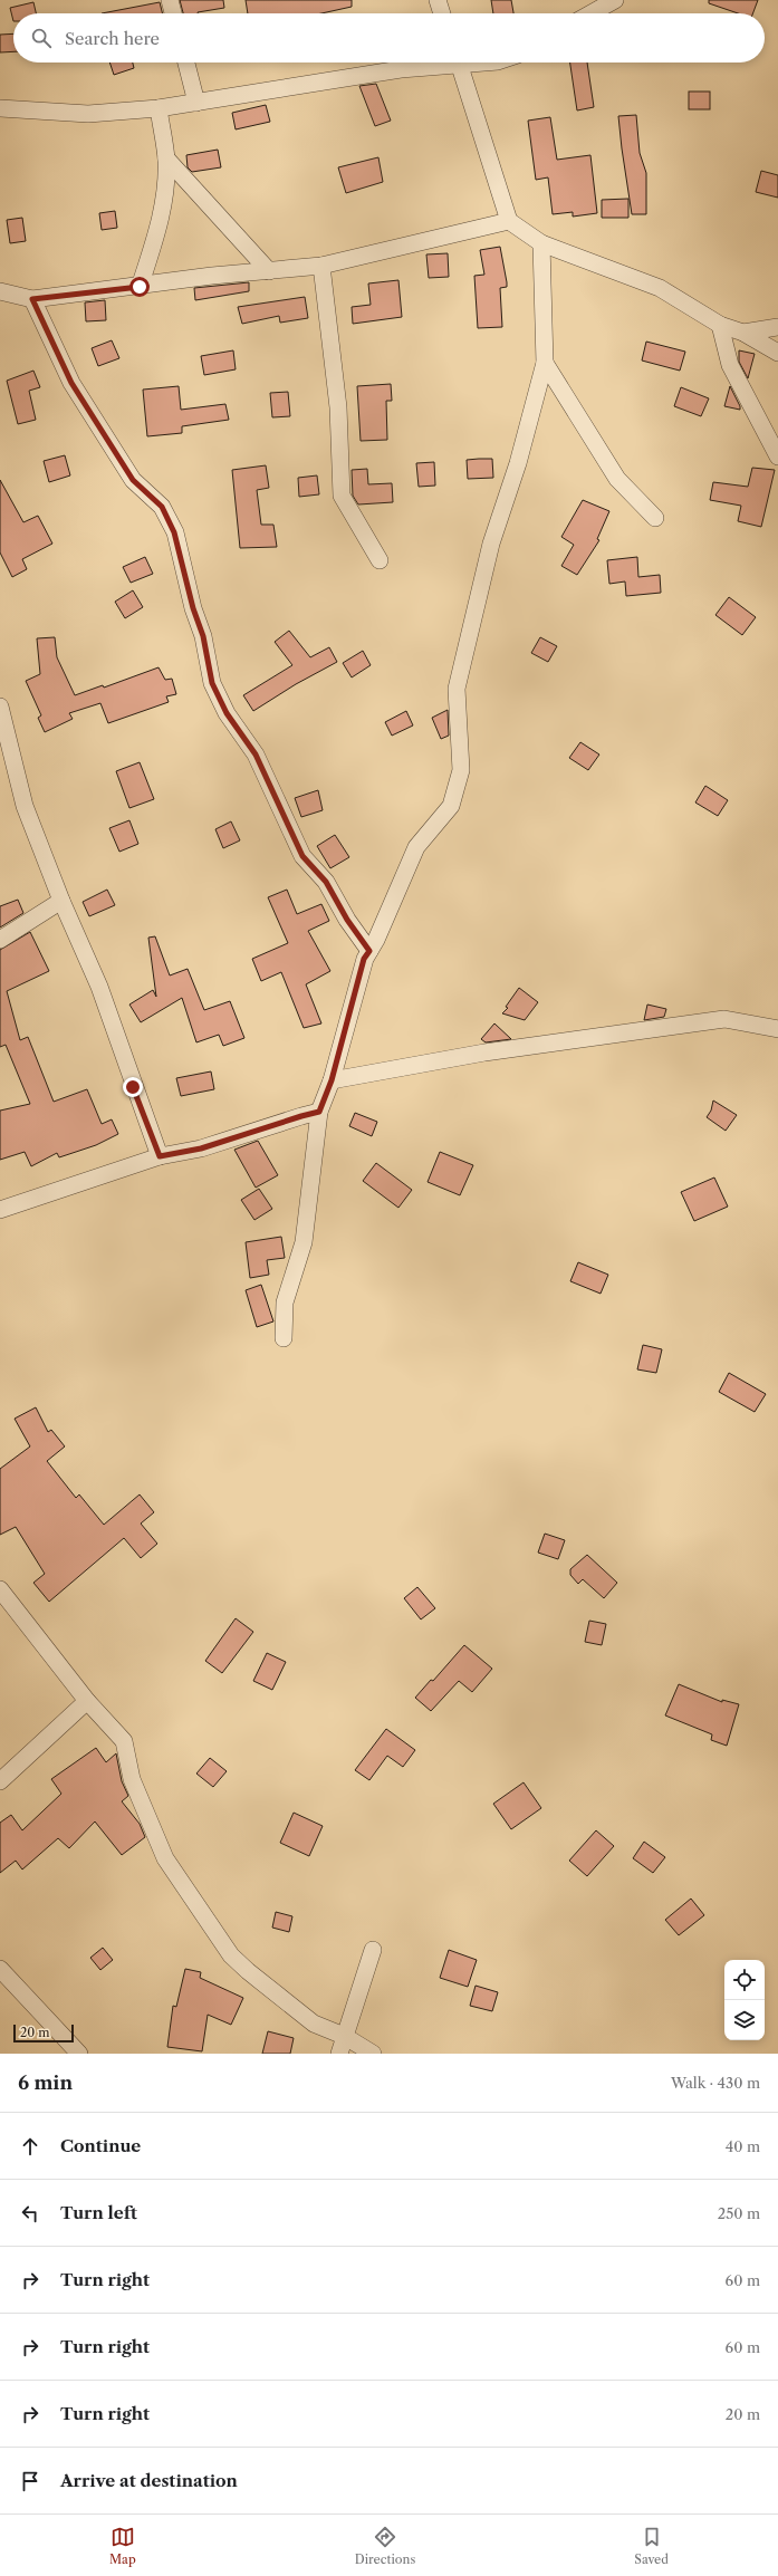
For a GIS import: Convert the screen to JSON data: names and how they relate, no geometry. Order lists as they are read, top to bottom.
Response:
{
  "scale_bar": "20 m",
  "page": {
    "search": "Search here",
    "scale": "20 m",
    "heading": ["6 min", "Walk · 430 m"],
    "list": [
      ["Continue", "40 m"],
      ["Turn left", "250 m"],
      ["Turn right", "60 m"],
      ["Turn right", "60 m"],
      ["Turn right", "20 m"],
      "Arrive at destination"
    ],
    "nav": ["Map", "Directions", "Saved"]
  }
}
